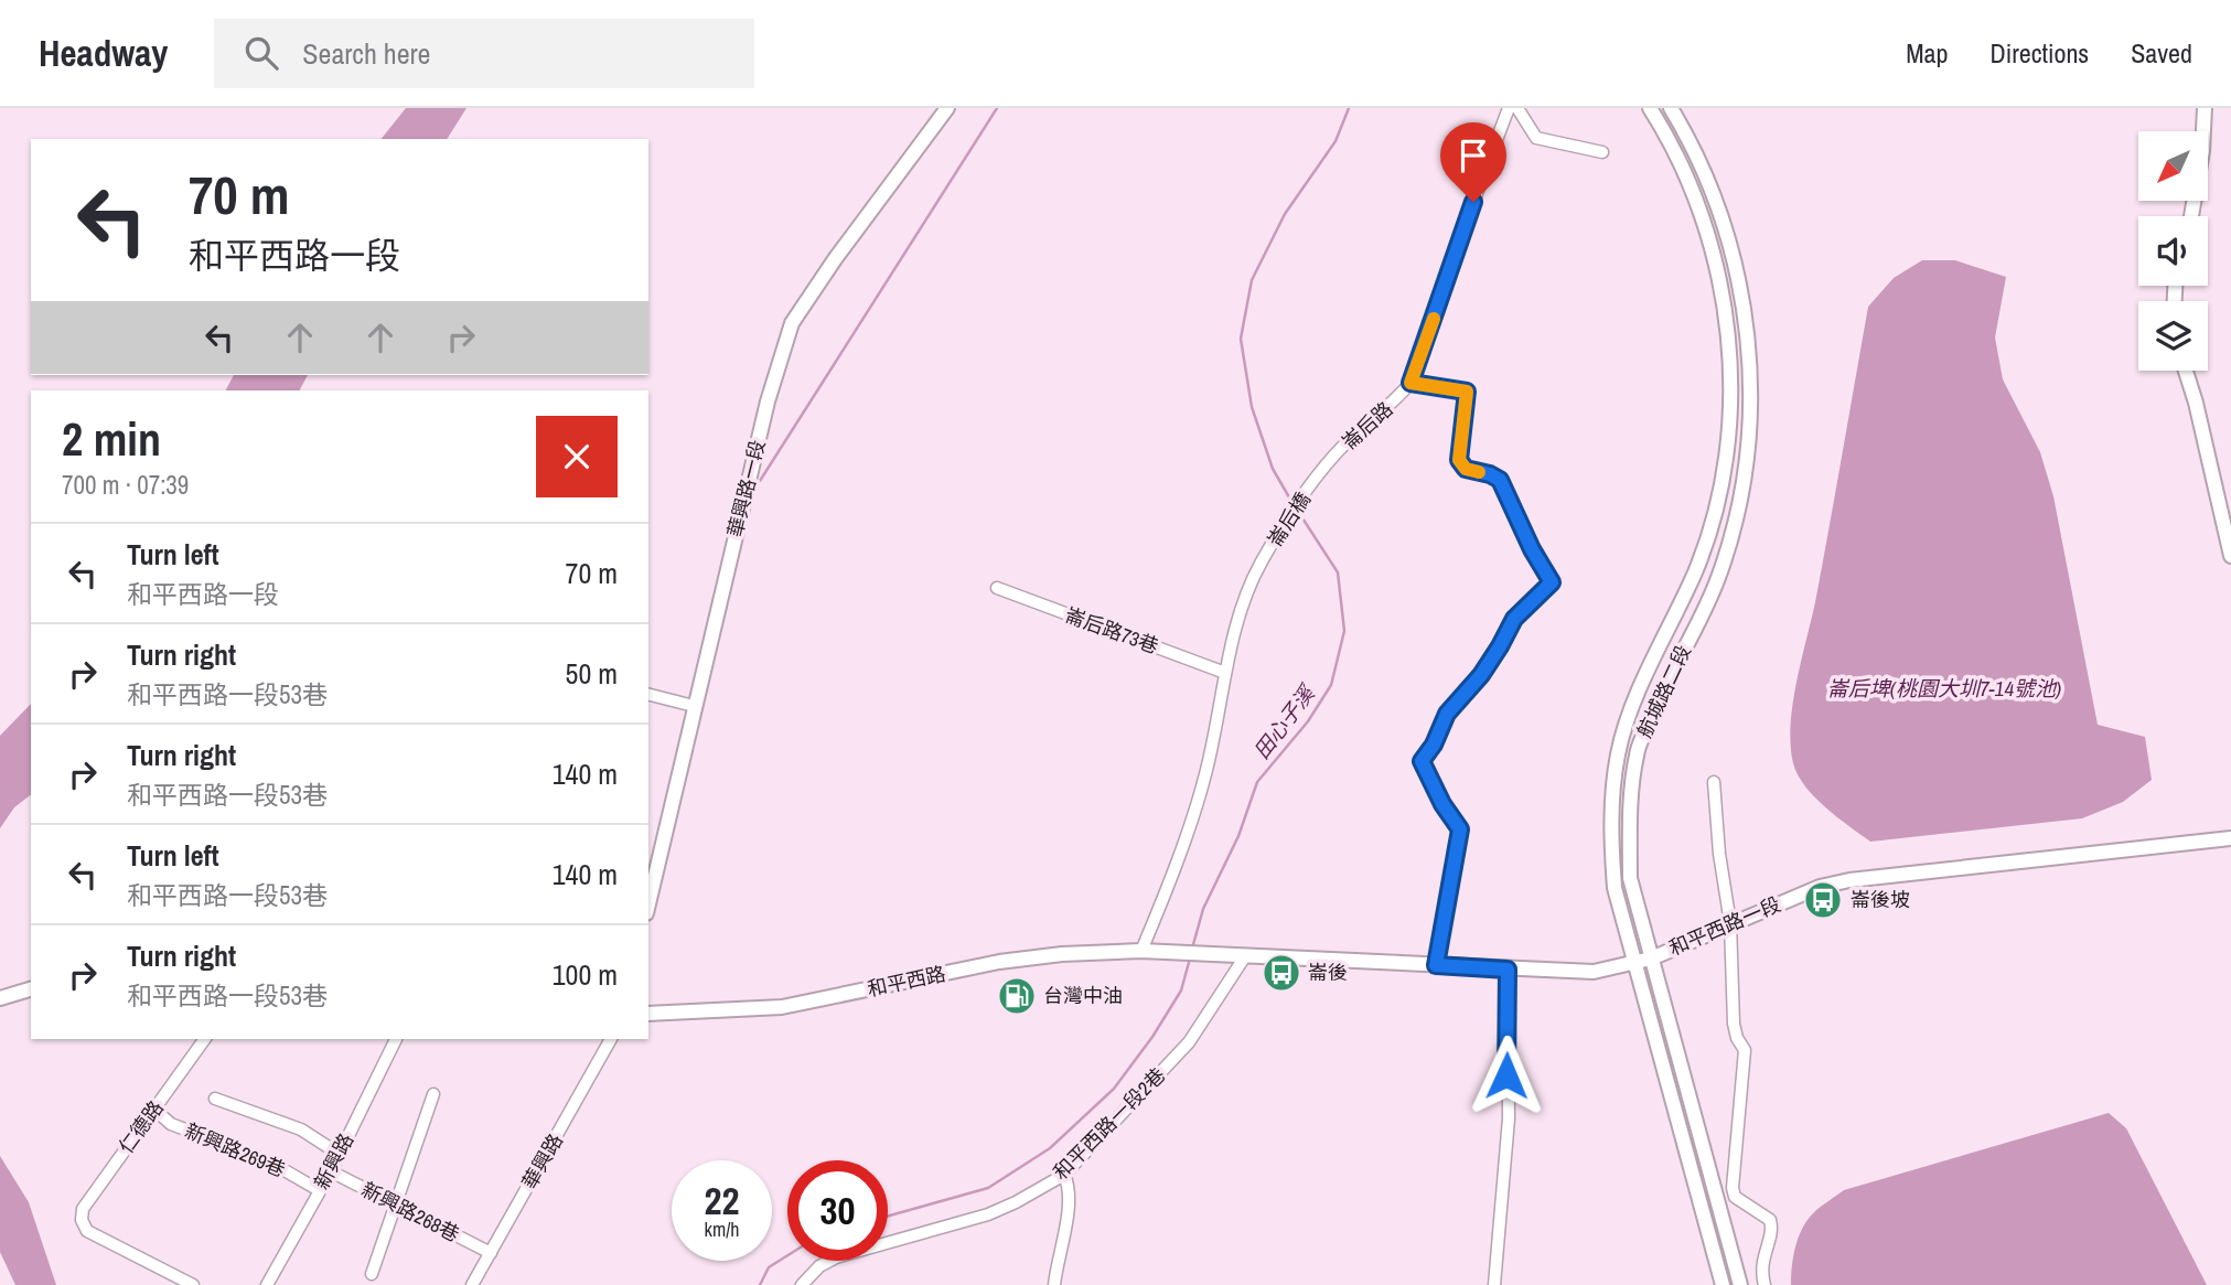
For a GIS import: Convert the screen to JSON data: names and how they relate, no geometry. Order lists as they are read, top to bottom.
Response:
{
  "streets": {
    "street": [
      "崙后路",
      "華興路一段",
      "崙后橋",
      "崙后路73巷",
      "航城路二段",
      "和平西路一段",
      "和平西路",
      "和平西路一段2巷",
      "仁德路",
      "新興路269巷",
      "新興路",
      "華興路",
      "新興路268巷"
    ]
  },
  "crossings": [
    ["崙后路", "崙后橋"],
    ["崙后橋", "崙后路73巷"],
    ["航城路二段", "和平西路一段"],
    ["和平西路一段", "和平西路"],
    ["和平西路一段", "和平西路一段2巷"],
    ["仁德路", "新興路269巷"],
    ["新興路269巷", "新興路"],
    ["新興路", "新興路268巷"],
    ["華興路", "新興路268巷"]
  ],
  "water": ["崙后埤(桃園大圳7-14號池)", "田心子溪"],
  "places": {
    "bus stop": ["崙後坡", "崙後"],
    "fuel station": ["台灣中油"]
  },
  "north": "bottom left",
  "page": {
    "header": "Headway",
    "search": "Search here",
    "nav": ["Map", "Directions", "Saved"],
    "turn": ["70 m", "和平西路一段"],
    "heading": ["2 min", "700 m · 07:39"],
    "list": [
      {
        "name": "Turn left",
        "note": "和平西路一段",
        "value": "70 m"
      },
      {
        "name": "Turn right",
        "note": "和平西路一段53巷",
        "value": "50 m"
      },
      {
        "name": "Turn right",
        "note": "和平西路一段53巷",
        "value": "140 m"
      },
      {
        "name": "Turn left",
        "note": "和平西路一段53巷",
        "value": "140 m"
      },
      {
        "name": "Turn right",
        "note": "和平西路一段53巷",
        "value": "100 m"
      }
    ],
    "speed": "22 km/h",
    "limit": "30"
  }
}
